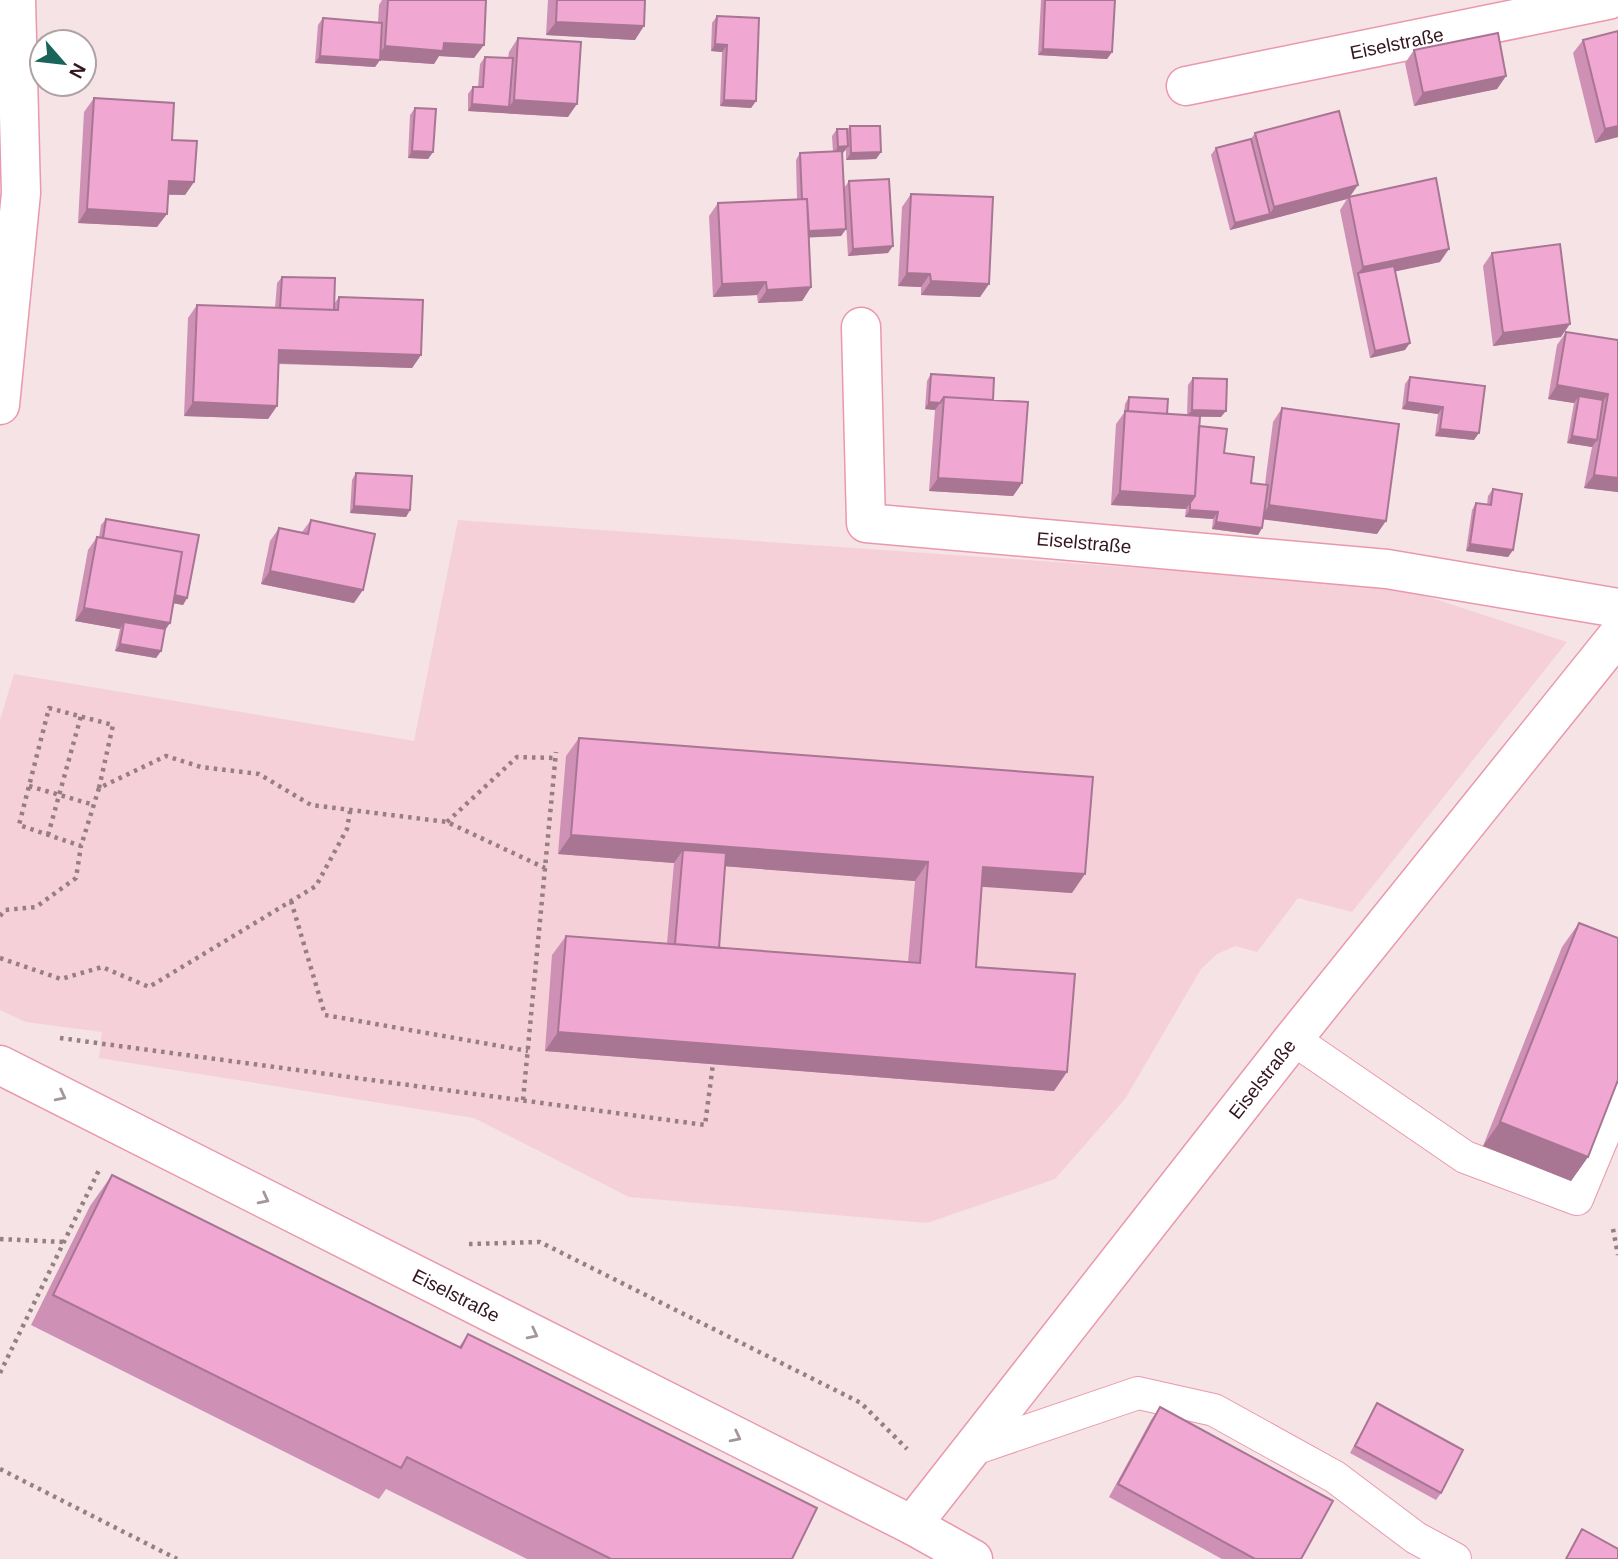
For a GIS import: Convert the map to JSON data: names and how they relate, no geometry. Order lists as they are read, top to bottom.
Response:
{
  "streets": {
    "street": ["Eiselstraße"]
  },
  "north": "bottom right"
}
